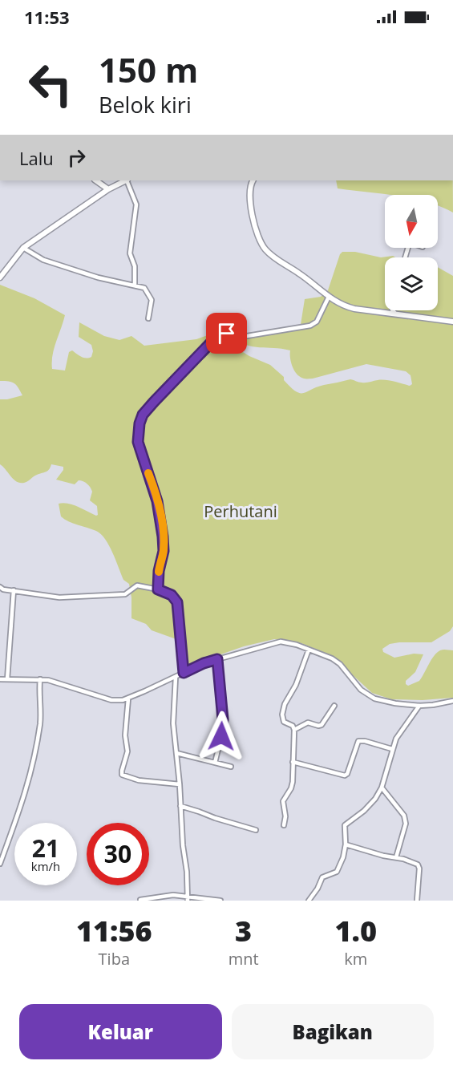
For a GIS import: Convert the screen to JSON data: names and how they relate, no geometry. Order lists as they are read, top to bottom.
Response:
{
  "parks": ["Perhutani"],
  "north": "bottom",
  "page": {
    "status": "11:53",
    "turn": ["150 m", "Belok kiri"],
    "then": "Lalu",
    "speed": "21 km/h",
    "limit": "30",
    "eta": [
      "11:56",
      "Tiba",
      "3",
      "mnt",
      "1.0",
      "km"
    ],
    "buttons": ["Keluar", "Bagikan"]
  }
}
